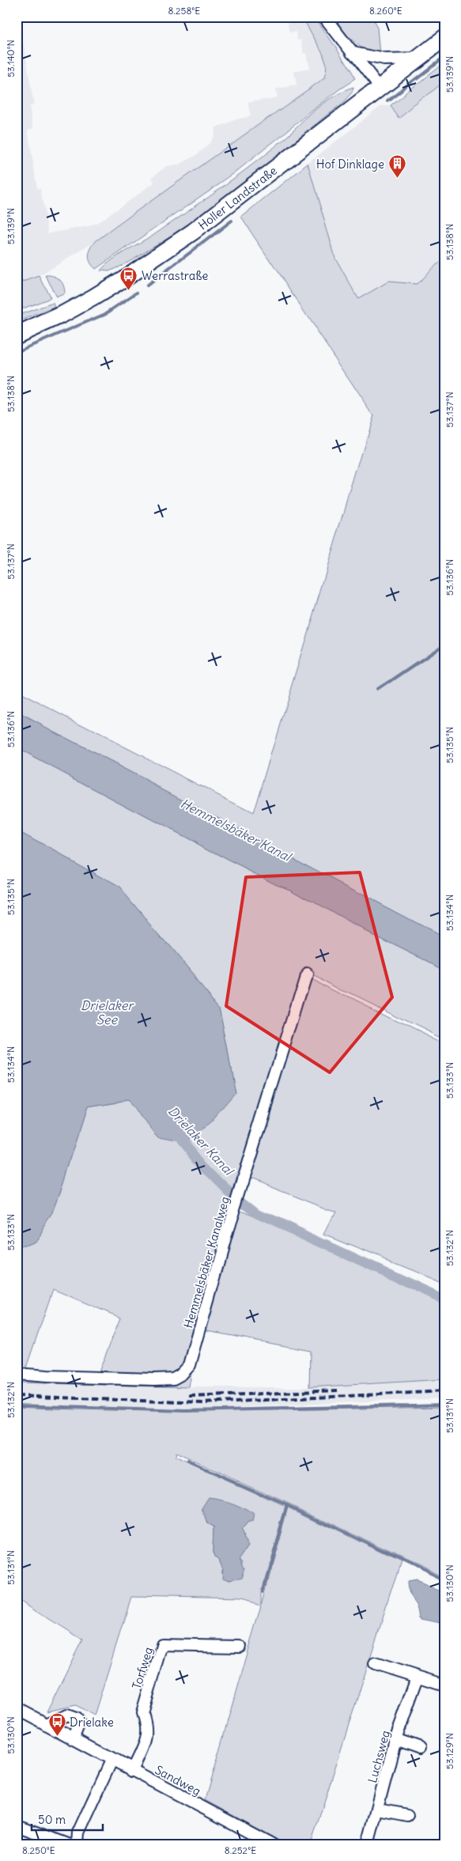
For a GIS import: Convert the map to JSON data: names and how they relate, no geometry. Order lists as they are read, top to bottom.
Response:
{
  "streets": {
    "main road": ["Holler Landstraße"],
    "street": [
      "Hemmelsbäker Kanalweg",
      "Torfweg",
      "Luchsweg",
      "Sandweg"
    ]
  },
  "crossings": [
    ["Torfweg", "Sandweg"]
  ],
  "water": ["Hemmelsbäker Kanal", "Drielaker See", "Drielaker Kanal"],
  "places": {
    "building": ["Hof Dinklage"],
    "bus stop": ["Werrastraße", "Drielake"]
  },
  "scale_bar": "50 m",
  "coordinates": [
    "8.258°E",
    "8.260°E",
    "53.140°N",
    "53.139°N",
    "53.138°N",
    "53.137°N",
    "53.136°N",
    "53.135°N",
    "53.134°N",
    "53.133°N",
    "53.132°N",
    "53.131°N",
    "53.130°N",
    "53.129°N",
    "8.250°E",
    "8.252°E"
  ]
}
